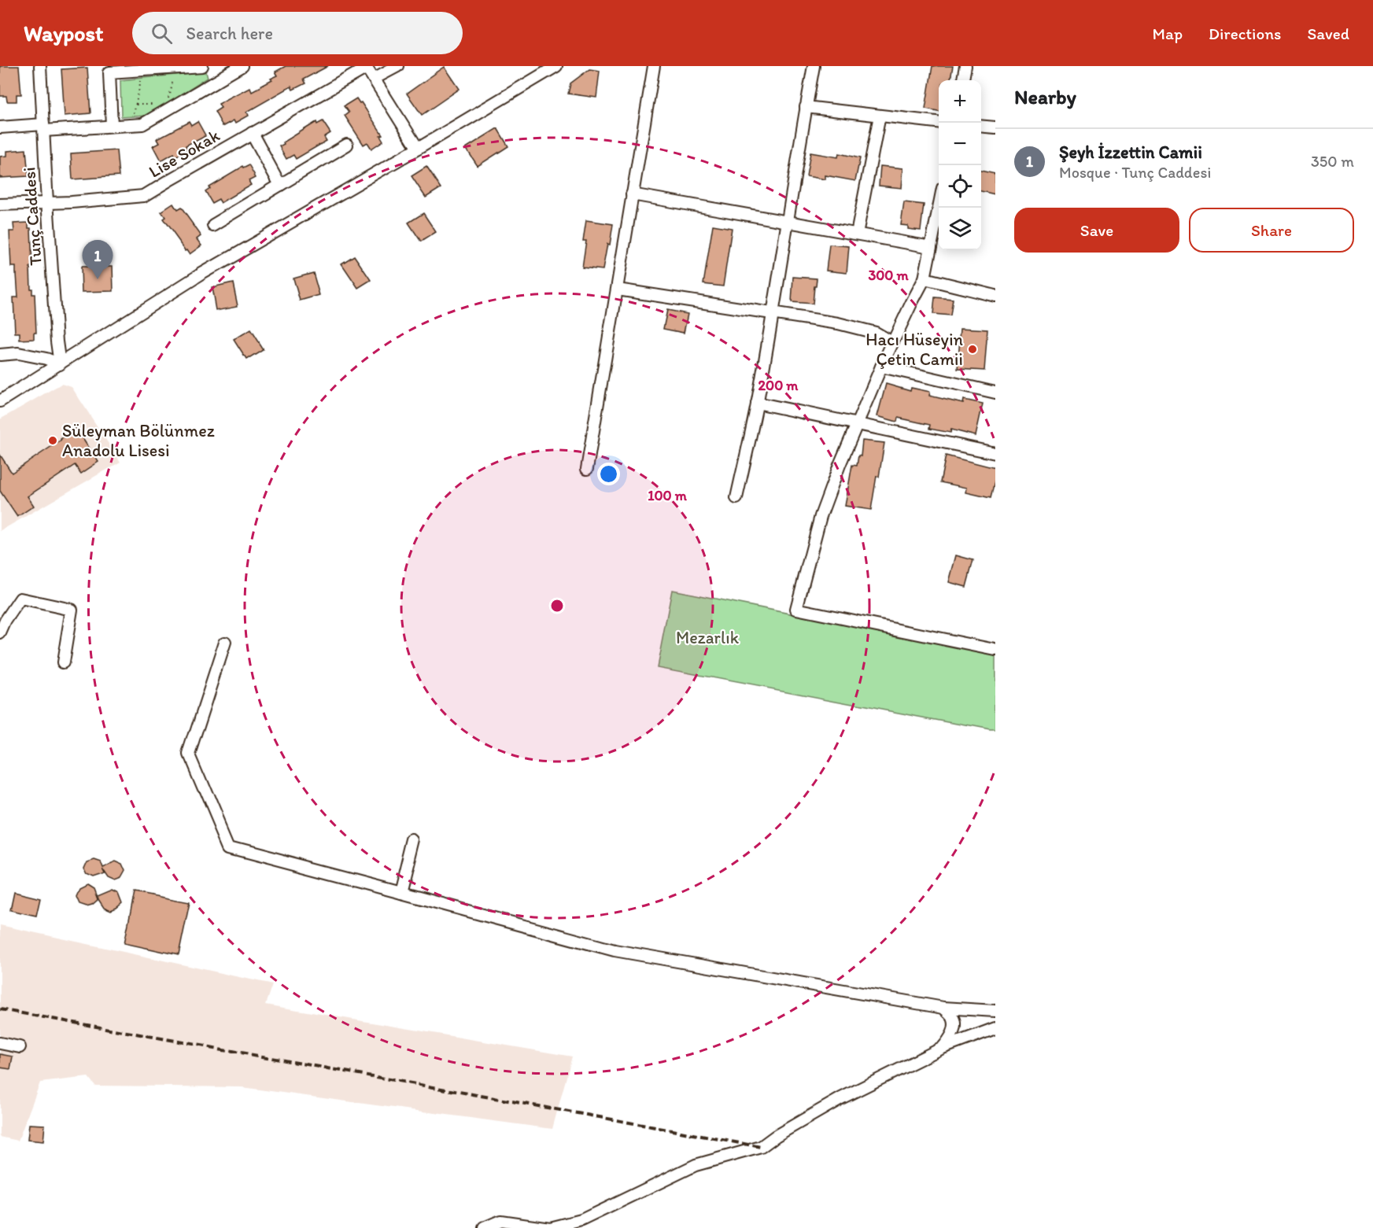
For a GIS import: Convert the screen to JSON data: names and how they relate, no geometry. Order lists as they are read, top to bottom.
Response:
{
  "streets": {
    "street": ["Lise Sokak", "Tunç Caddesi"]
  },
  "crossings": [
    ["Lise Sokak", "Tunç Caddesi"]
  ],
  "parks": ["Mezarlık"],
  "places": ["Hacı Hüseyin Çetin Camii", "Süleyman Bölünmez Anadolu Lisesi"],
  "page": {
    "header": "Waypost",
    "search": "Search here",
    "nav": ["Map", "Directions", "Saved"],
    "heading": "Nearby",
    "map_buttons": ["+", "−"],
    "list": [
      {
        "mark": "1",
        "name": "Şeyh İzzettin Camii",
        "note": "Mosque · Tunç Caddesi",
        "value": "350 m"
      }
    ],
    "buttons": ["Save", "Share"],
    "pins": "1"
  },
  "rings": ["300 m", "200 m", "100 m"]
}
